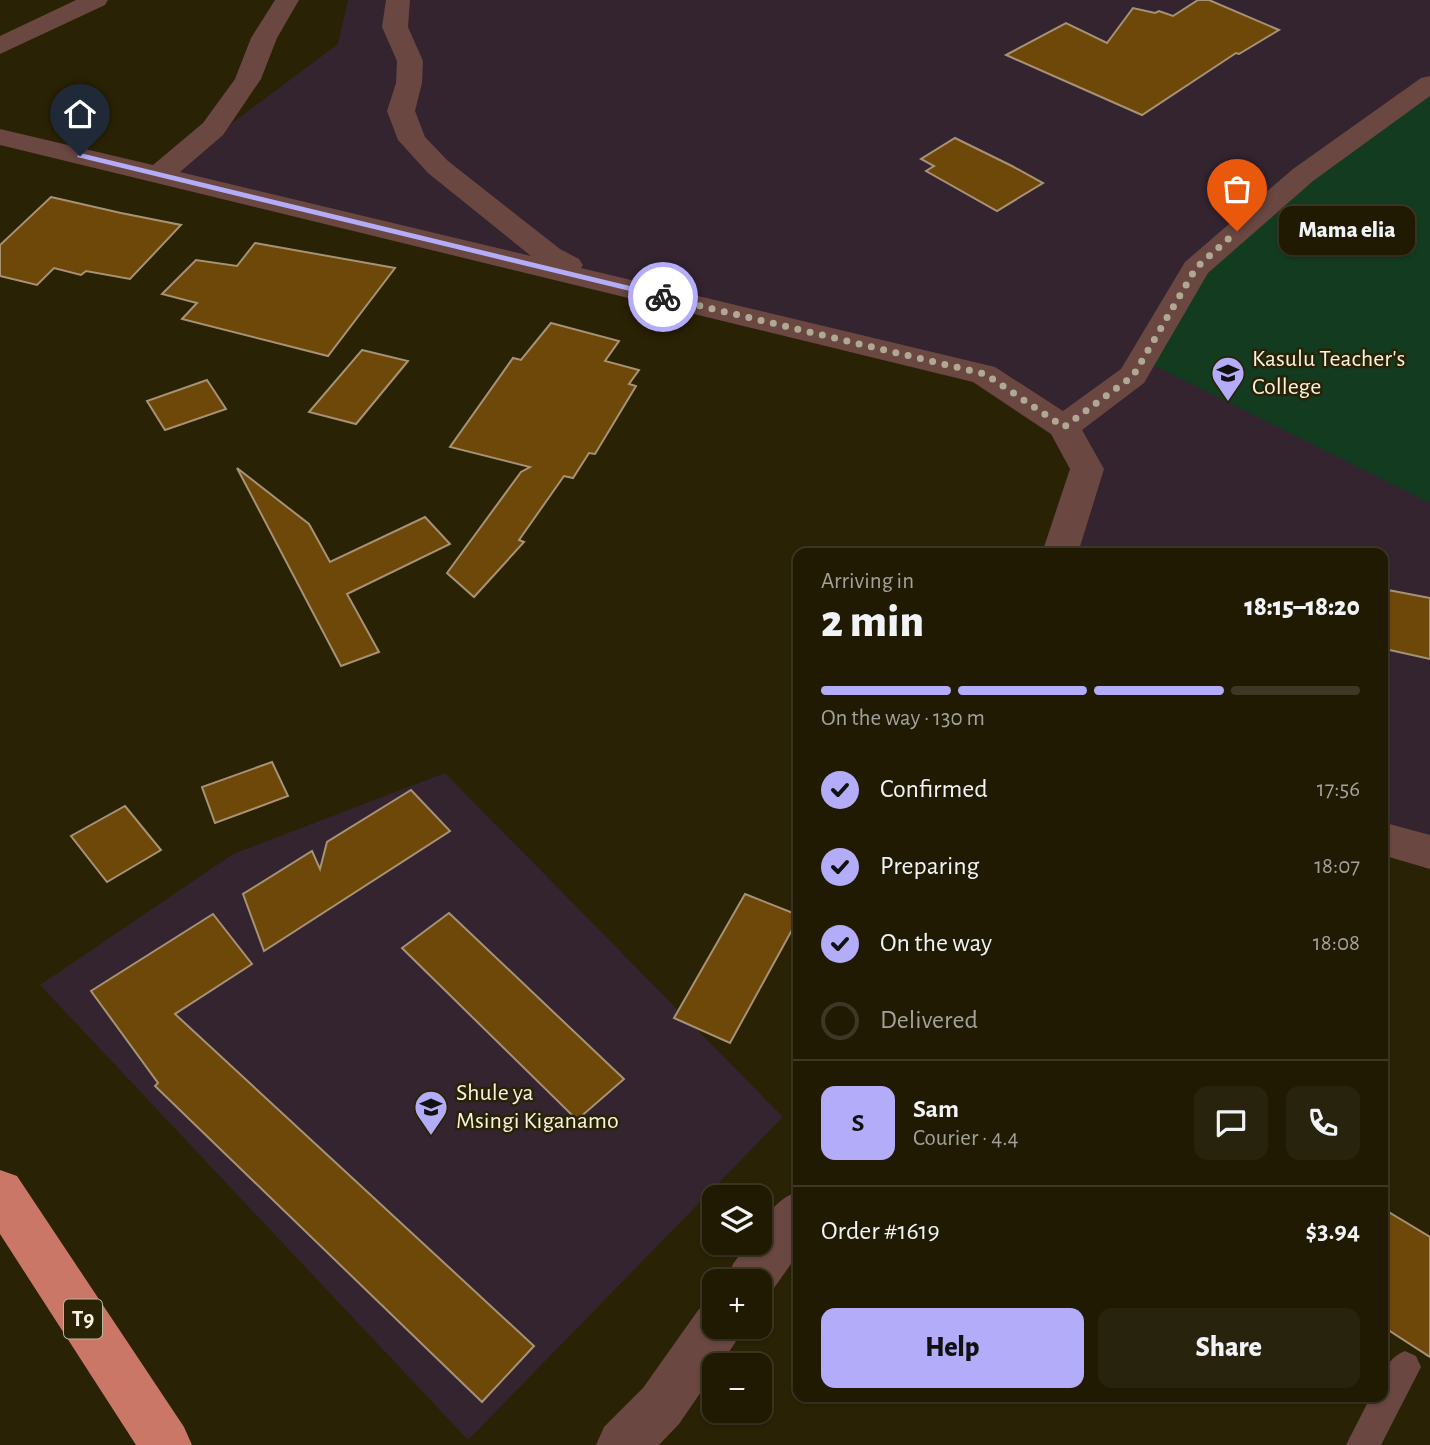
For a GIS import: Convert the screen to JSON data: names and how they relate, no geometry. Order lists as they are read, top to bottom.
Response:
{
  "streets": {
    "highway": ["T9"]
  },
  "places": {
    "other": ["Mama elia"],
    "school or university": ["Kasulu Teacher's College", "Shule ya Msingi Kiganamo"]
  },
  "page": {
    "bubble": "Mama elia",
    "heading": ["2 min", "Arriving in", "18:15–18:20"],
    "panel": [
      "Sam",
      "Courier · 4.4",
      "Order #1619",
      "$3.94"
    ],
    "bar": "On the way · 130 m",
    "list": [
      ["Confirmed", "17:56"],
      ["Preparing", "18:07"],
      ["On the way", "18:08"],
      "Delivered"
    ],
    "round": "S",
    "map_buttons": ["+", "−"],
    "buttons": ["Help", "Share"]
  }
}
